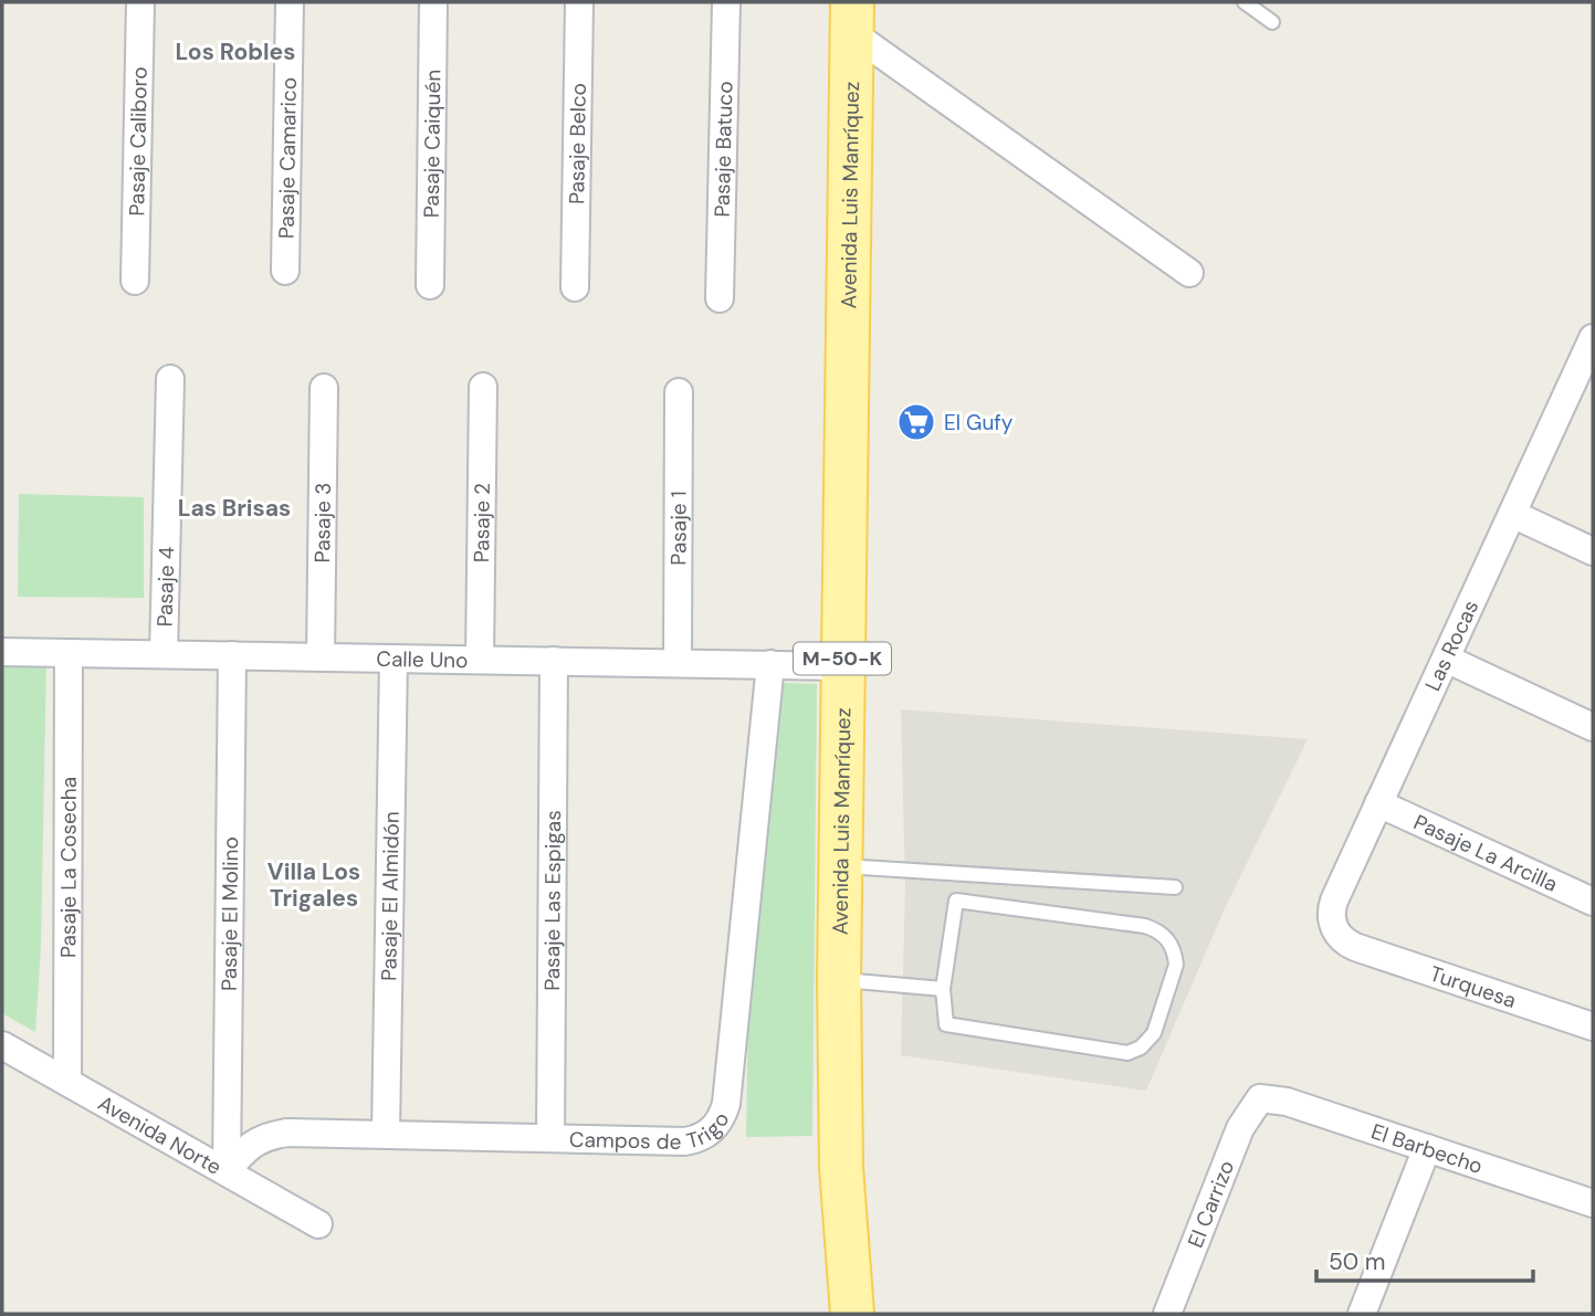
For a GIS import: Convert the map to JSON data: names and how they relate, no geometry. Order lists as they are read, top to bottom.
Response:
{
  "streets": {
    "main road": ["Avenida Luis Manríquez", "M-50-K"],
    "street": [
      "Pasaje Caliboro",
      "Pasaje Caiquén",
      "Pasaje Belco",
      "Pasaje Batuco",
      "Pasaje Camarico",
      "Pasaje 3",
      "Pasaje 2",
      "Pasaje 1",
      "Pasaje 4",
      "Las Rocas",
      "Calle Uno",
      "Pasaje La Arcilla",
      "Pasaje La Cosecha",
      "Pasaje El Almidón",
      "Pasaje Las Espigas",
      "Pasaje El Molino",
      "Turquesa",
      "Campos de Trigo",
      "Avenida Norte",
      "El Barbecho",
      "El Carrizo"
    ]
  },
  "crossings": [
    ["Avenida Luis Manríquez", "Calle Uno"],
    ["Pasaje 3", "Calle Uno"],
    ["Pasaje 2", "Calle Uno"],
    ["Pasaje 1", "Calle Uno"],
    ["Pasaje 4", "Calle Uno"],
    ["Las Rocas", "Pasaje La Arcilla"],
    ["Las Rocas", "Turquesa"],
    ["Calle Uno", "Pasaje La Cosecha"],
    ["Calle Uno", "Pasaje El Almidón"],
    ["Calle Uno", "Pasaje Las Espigas"],
    ["Calle Uno", "Pasaje El Molino"],
    ["Calle Uno", "Campos de Trigo"],
    ["Pasaje La Cosecha", "Avenida Norte"],
    ["Pasaje El Almidón", "Campos de Trigo"],
    ["Pasaje Las Espigas", "Campos de Trigo"],
    ["Pasaje El Molino", "Campos de Trigo"],
    ["Pasaje El Molino", "Avenida Norte"],
    ["Campos de Trigo", "Avenida Norte"],
    ["El Barbecho", "El Carrizo"]
  ],
  "districts": ["Los Robles", "Las Brisas", "Villa Los Trigales"],
  "places": {
    "supermarket": ["El Gufy"]
  },
  "scale_bar": "50 m"
}
